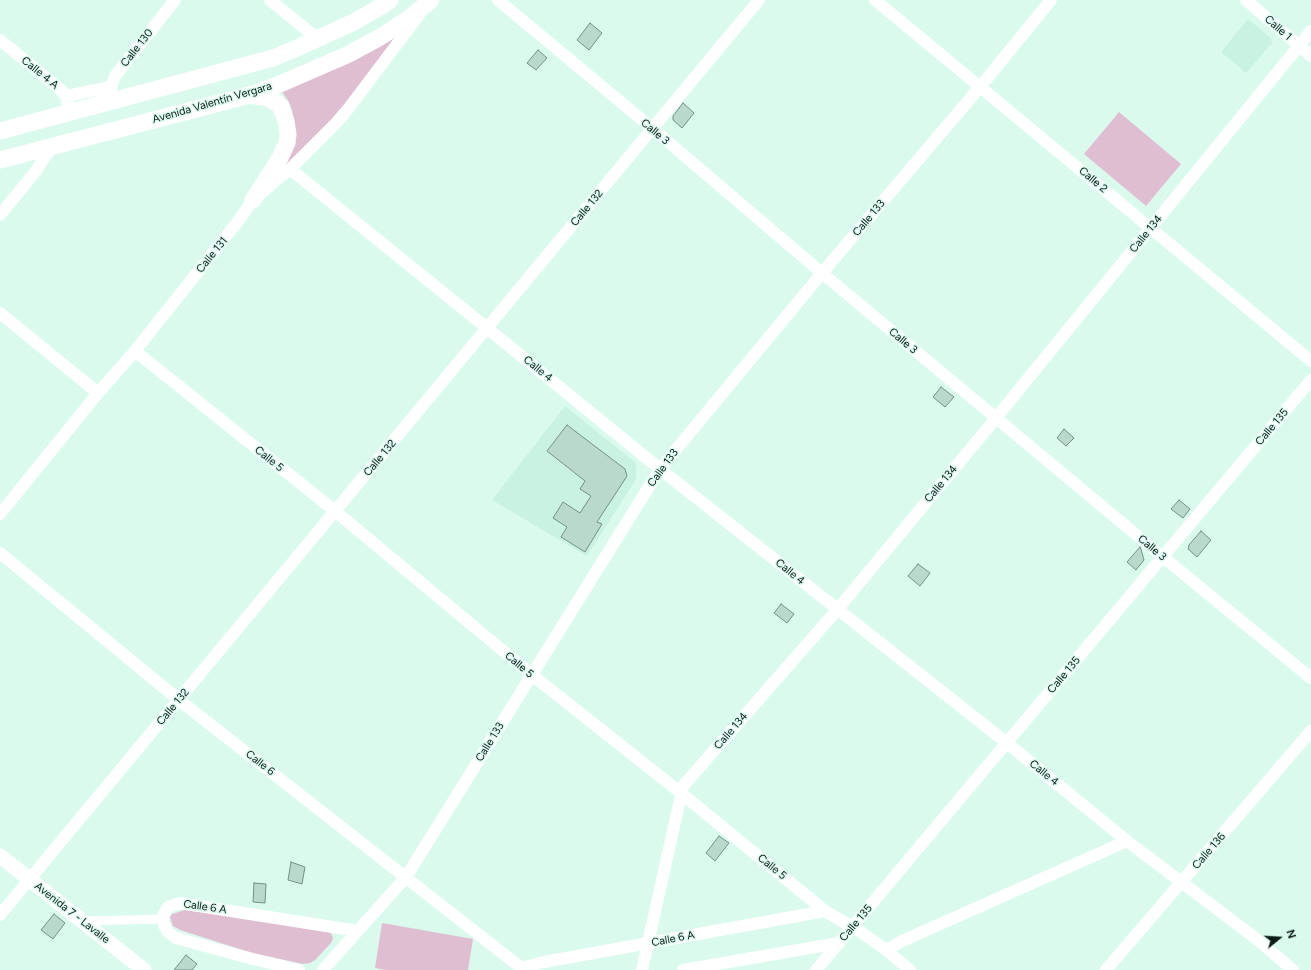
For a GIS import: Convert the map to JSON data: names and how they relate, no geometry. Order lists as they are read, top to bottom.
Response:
{
  "streets": {
    "main road": ["Avenida Valentín Vergara"],
    "street": [
      "Calle 1",
      "Calle 130",
      "Calle 4 A",
      "Calle 3",
      "Calle 2",
      "Calle 132",
      "Calle 133",
      "Calle 134",
      "Calle 131",
      "Calle 4",
      "Calle 135",
      "Calle 5",
      "Calle 6",
      "Calle 136",
      "Calle 6 A",
      "Avenida 7 - Lavalle"
    ]
  },
  "crossings": [
    ["Calle 1", "Calle 134"],
    ["Avenida Valentín Vergara", "Calle 131"],
    ["Calle 3", "Calle 132"],
    ["Calle 3", "Calle 133"],
    ["Calle 3", "Calle 134"],
    ["Calle 3", "Calle 135"],
    ["Calle 2", "Calle 133"],
    ["Calle 2", "Calle 134"],
    ["Calle 132", "Calle 4"],
    ["Calle 132", "Calle 5"],
    ["Calle 132", "Calle 6"],
    ["Calle 132", "Avenida 7 - Lavalle"],
    ["Calle 133", "Calle 4"],
    ["Calle 133", "Calle 5"],
    ["Calle 133", "Calle 6"],
    ["Calle 133", "Calle 6 A"],
    ["Calle 134", "Calle 4"],
    ["Calle 134", "Calle 5"],
    ["Calle 134", "Calle 6 A"],
    ["Calle 131", "Calle 4"],
    ["Calle 131", "Calle 5"],
    ["Calle 4", "Calle 135"],
    ["Calle 4", "Calle 136"],
    ["Calle 135", "Calle 5"],
    ["Calle 5", "Calle 6 A"],
    ["Calle 6", "Calle 6 A"]
  ],
  "north": "right"
}
